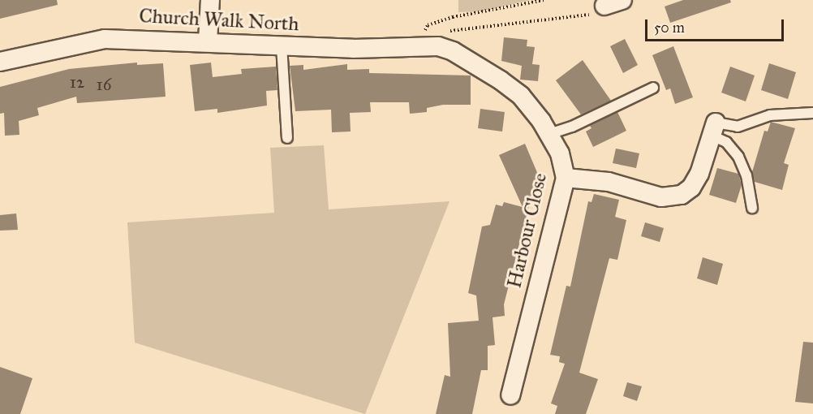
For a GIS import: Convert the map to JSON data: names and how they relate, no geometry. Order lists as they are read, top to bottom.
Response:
{
  "streets": {
    "street": ["Church Walk North", "Harbour Close"]
  },
  "crossings": [
    ["Church Walk North", "Harbour Close"]
  ],
  "house_numbers": ["12", "16"],
  "scale_bar": "50 m"
}
